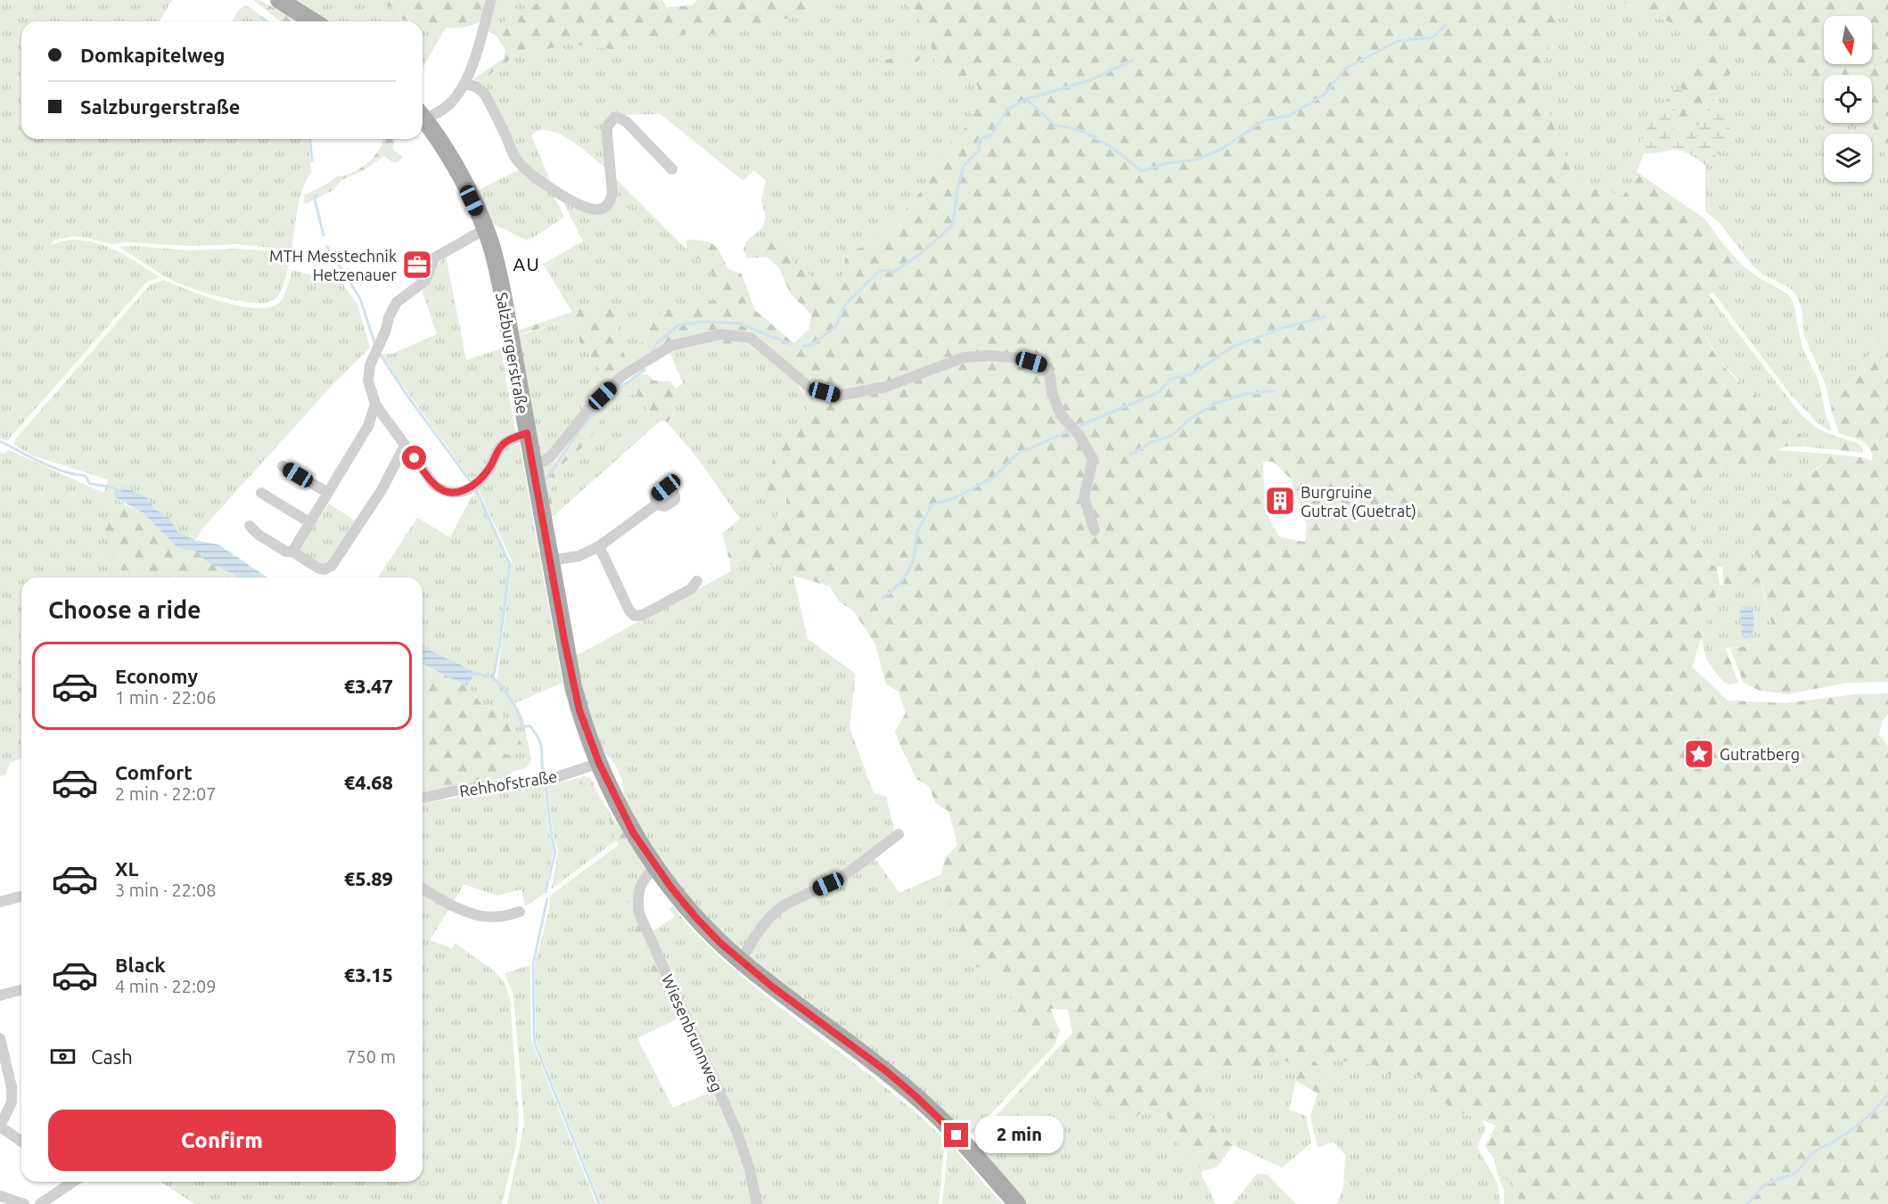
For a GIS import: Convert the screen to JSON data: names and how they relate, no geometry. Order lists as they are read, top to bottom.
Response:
{
  "streets": {
    "main road": ["Salzburgerstraße"],
    "street": ["Rehhofstraße", "Wiesenbrunnweg"]
  },
  "crossings": [
    ["Salzburgerstraße", "Rehhofstraße"],
    ["Salzburgerstraße", "Wiesenbrunnweg"]
  ],
  "districts": ["AU"],
  "places": {
    "office": ["MTH Messtechnik Hetzenauer"],
    "building": ["Burgruine Gutrat (Guetrat)"],
    "place": ["Gutratberg"]
  },
  "north": "bottom",
  "page": {
    "banner": ["Domkapitelweg", "Salzburgerstraße"],
    "heading": "Choose a ride",
    "list": [
      {
        "name": "Economy",
        "note": "1 min · 22:06",
        "value": "€3.47"
      },
      {
        "name": "Comfort",
        "note": "2 min · 22:07",
        "value": "€4.68"
      },
      {
        "name": "XL",
        "note": "3 min · 22:08",
        "value": "€5.89"
      },
      {
        "name": "Black",
        "note": "4 min · 22:09",
        "value": "€3.15"
      }
    ],
    "pay": ["Cash", "750 m"],
    "buttons": "Confirm",
    "bubble": "2 min"
  }
}
